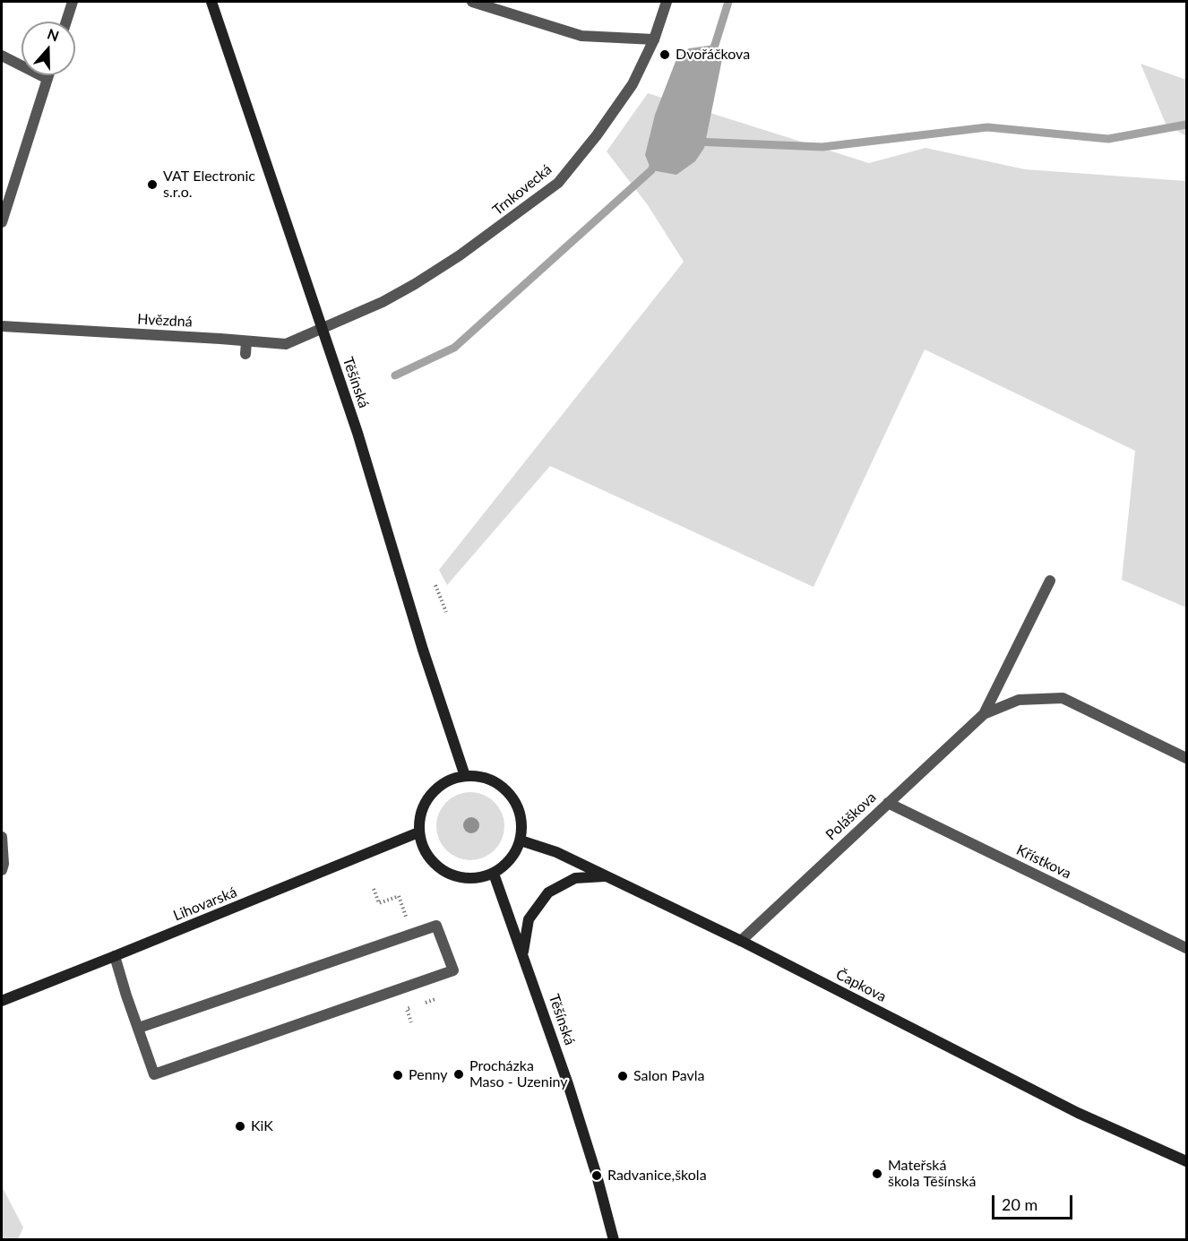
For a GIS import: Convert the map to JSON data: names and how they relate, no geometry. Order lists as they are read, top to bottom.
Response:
{
  "streets": {
    "main road": ["Těšínská", "Lihovarská", "Čapkova"],
    "street": [
      "Trnkovecká",
      "Hvězdná",
      "Poláškova",
      "Křístkova"
    ]
  },
  "crossings": [
    ["Trnkovecká", "Hvězdná"],
    ["Trnkovecká", "Těšínská"],
    ["Hvězdná", "Těšínská"],
    ["Těšínská", "Lihovarská"],
    ["Těšínská", "Čapkova"],
    ["Poláškova", "Křístkova"],
    ["Poláškova", "Čapkova"],
    ["Lihovarská", "Čapkova"]
  ],
  "places": [
    "Dvořáčkova",
    "VAT Electronic s.r.o.",
    "Procházka Maso - Uzeniny",
    "Penny",
    "Salon Pavla",
    "KiK",
    "Mateřská škola Těšínská",
    "Radvanice,škola"
  ],
  "scale_bar": "20 m",
  "north": "top"
}
